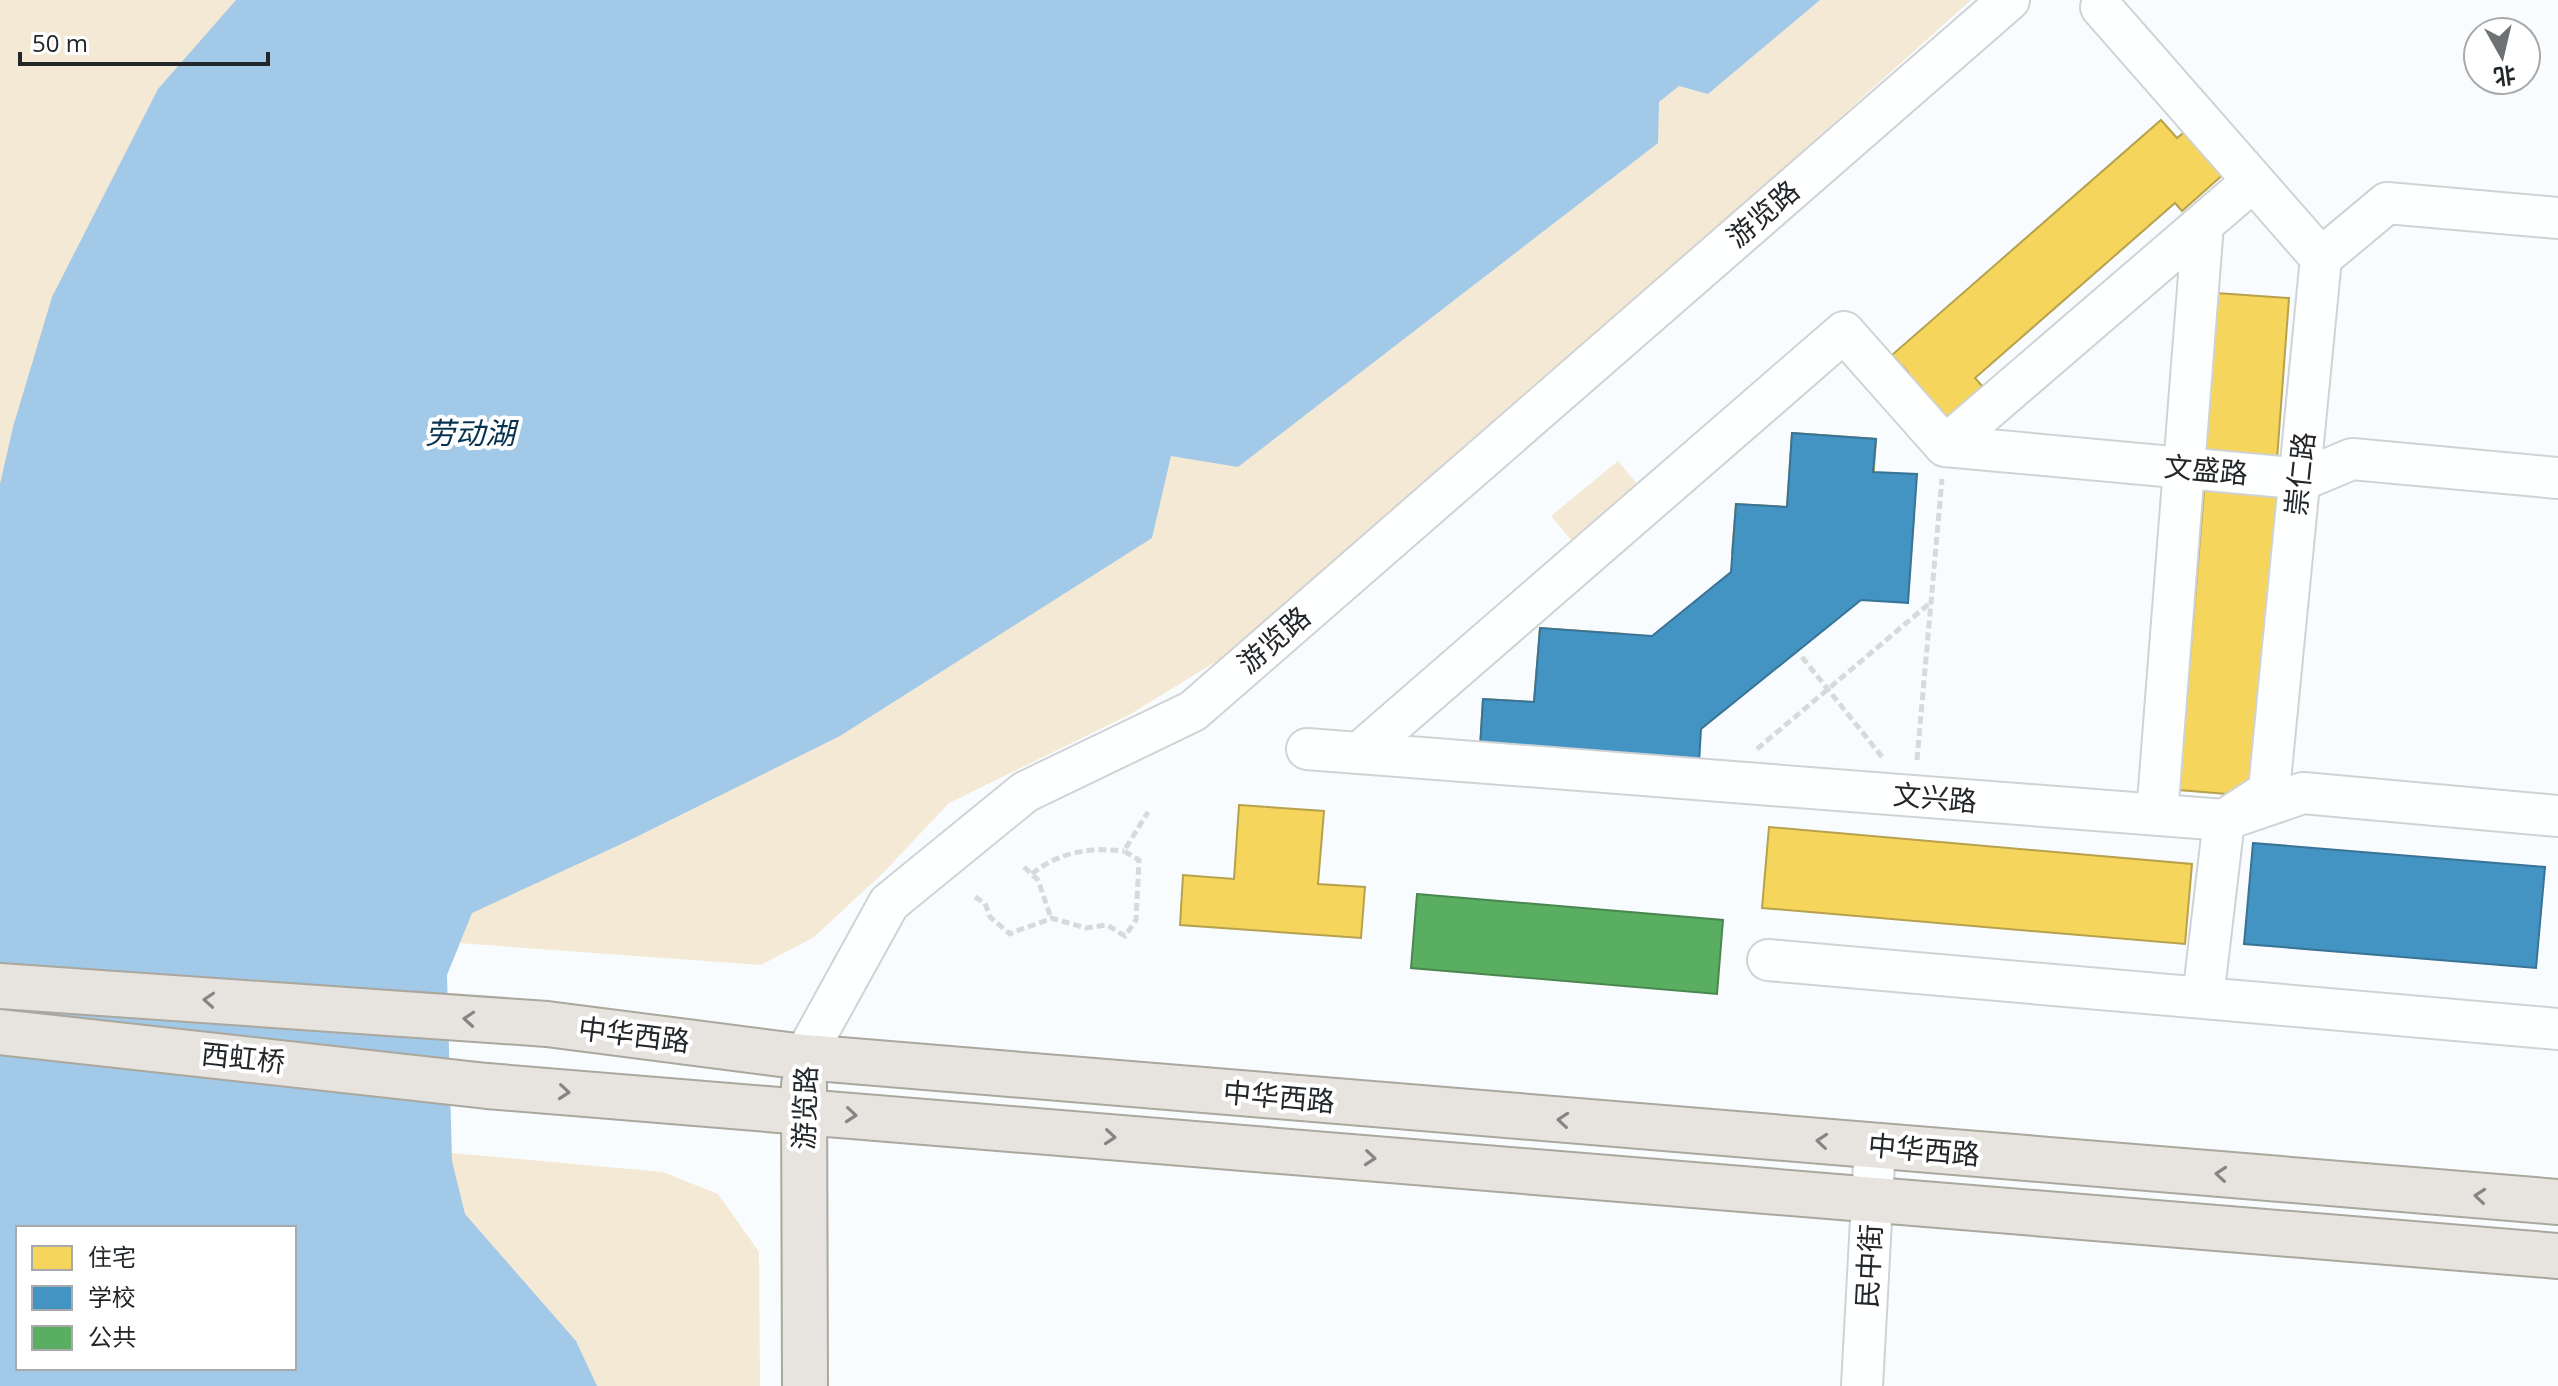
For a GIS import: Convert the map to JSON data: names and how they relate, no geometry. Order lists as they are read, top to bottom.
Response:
{
  "streets": {
    "main road": ["游览路", "中华西路", "西虹桥"],
    "street": [
      "文盛路",
      "崇仁路",
      "文兴路",
      "民中街"
    ]
  },
  "crossings": [
    ["游览路", "中华西路"],
    ["文盛路", "崇仁路"],
    ["崇仁路", "文兴路"],
    ["中华西路", "西虹桥"],
    ["中华西路", "民中街"]
  ],
  "water": ["劳动湖"],
  "legend": ["住宅", "学校", "公共"],
  "scale_bar": "50 m",
  "north": "bottom"
}
